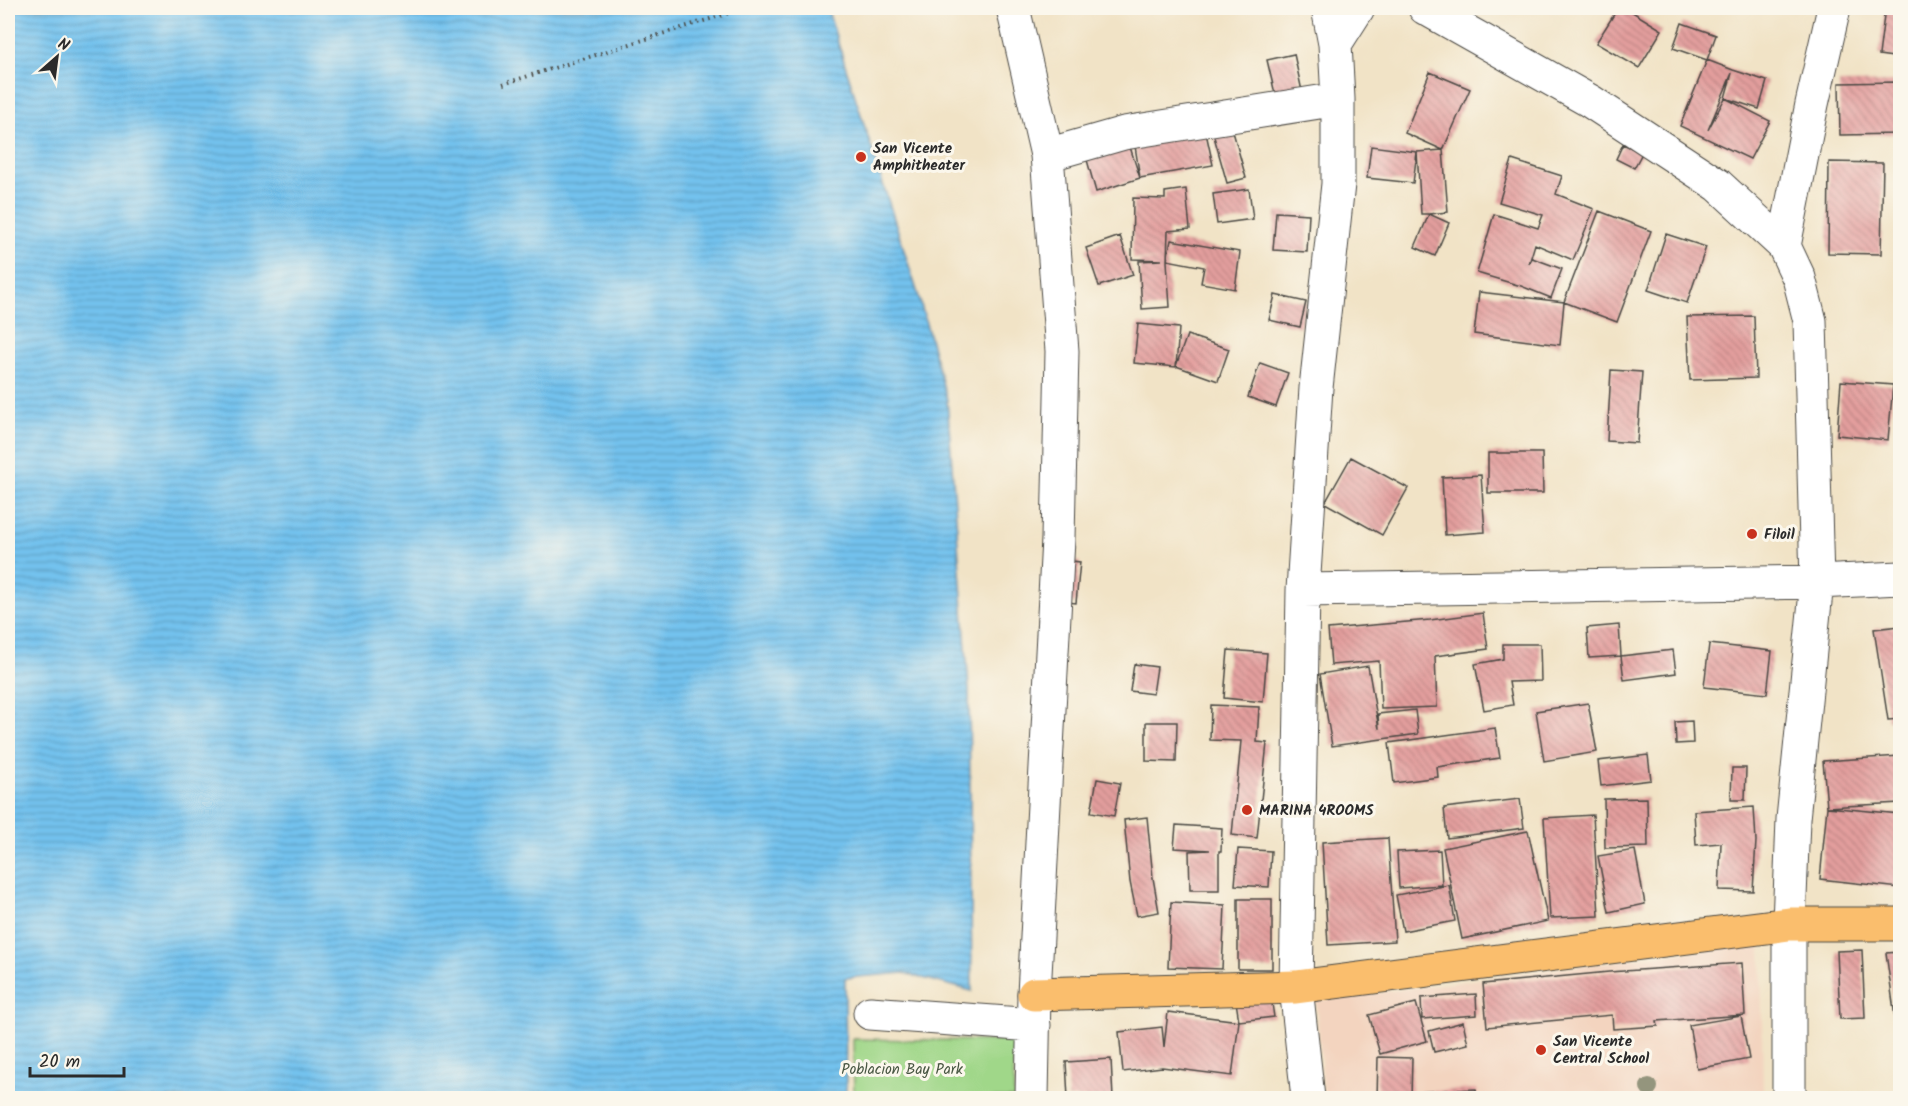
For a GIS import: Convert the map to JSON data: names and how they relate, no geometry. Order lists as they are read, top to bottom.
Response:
{
  "parks": ["Poblacion Bay Park"],
  "places": [
    "San Vicente Amphitheater",
    "Filoil",
    "MARINA 4ROOMS",
    "San Vicente Central School"
  ],
  "scale_bar": "20 m",
  "north": "top right"
}
